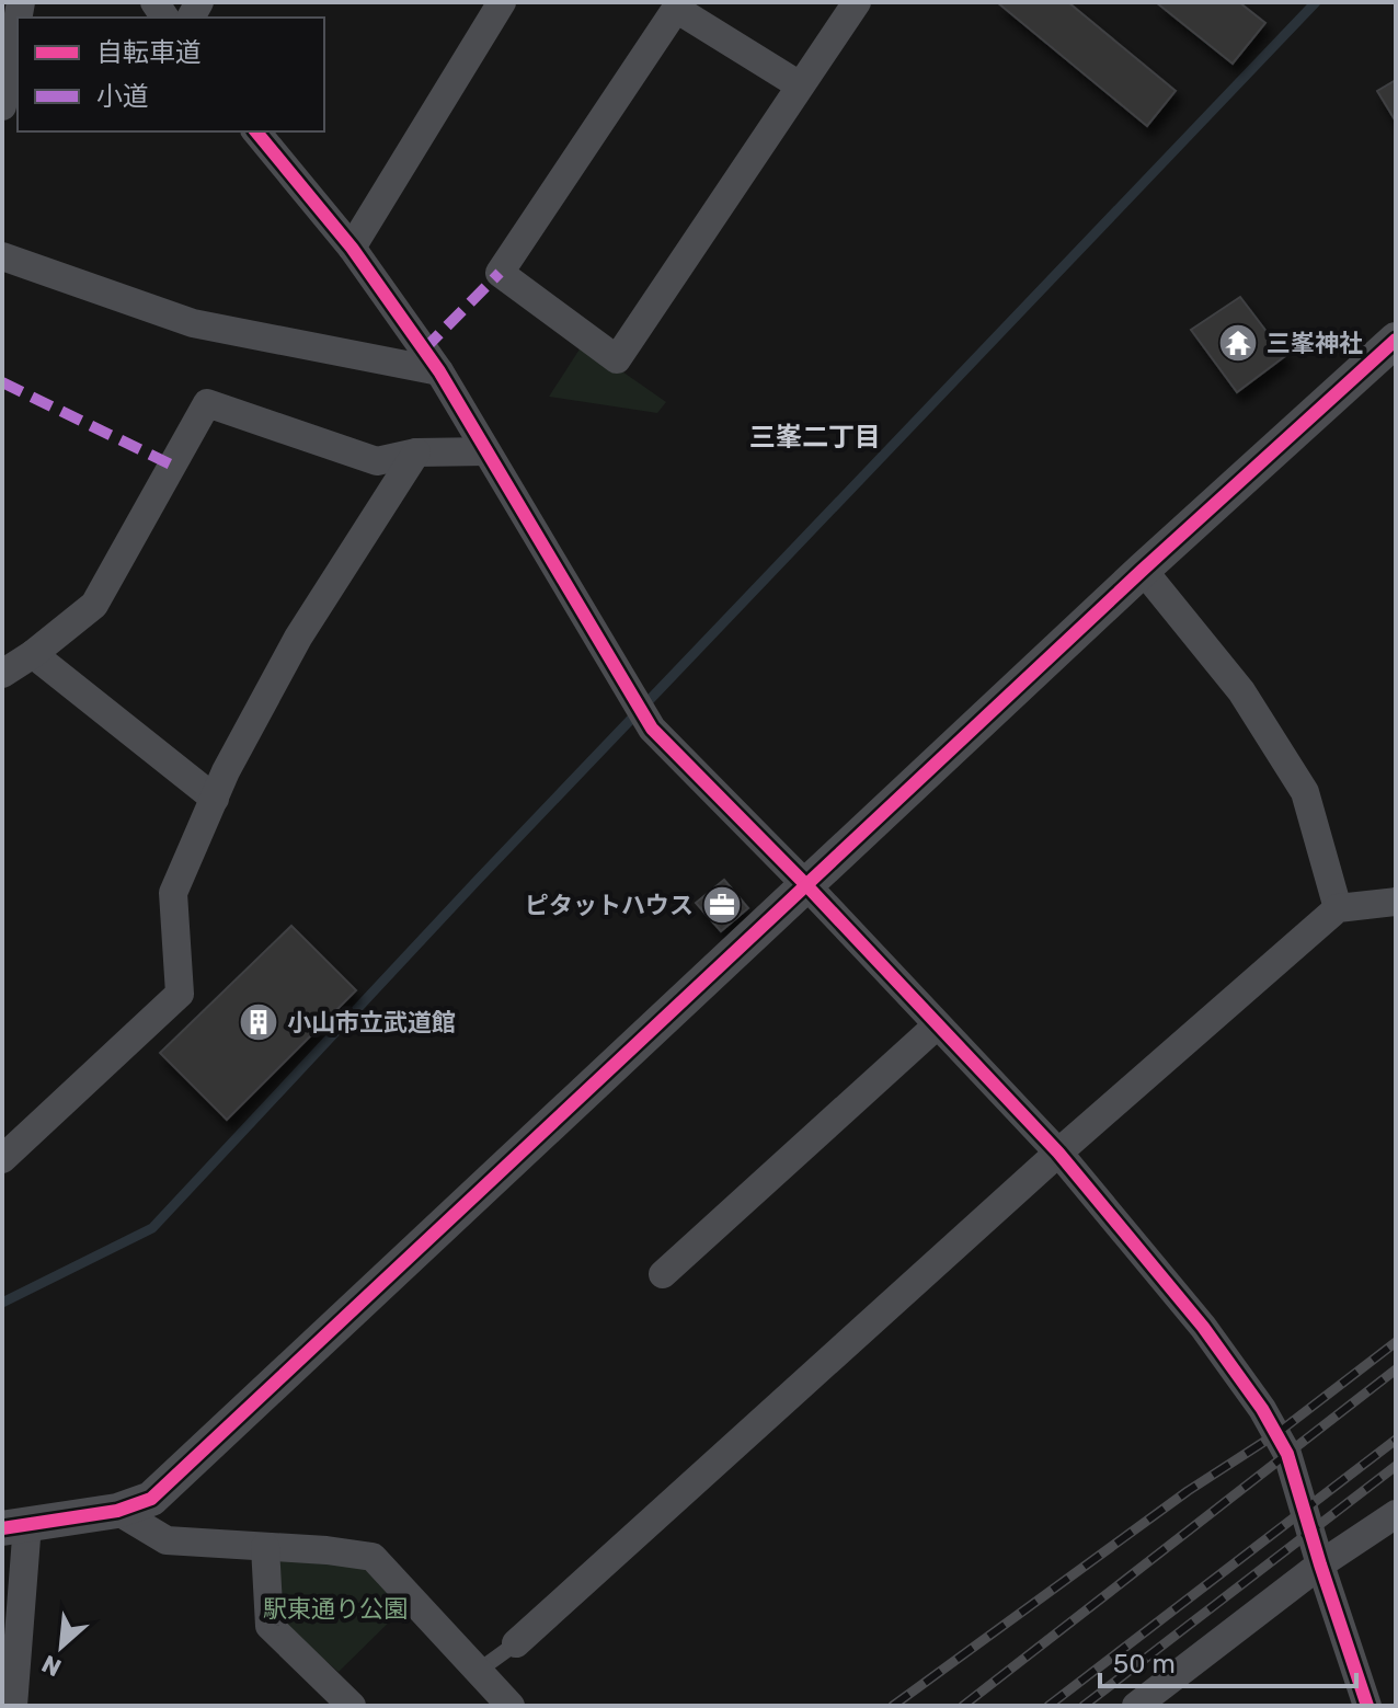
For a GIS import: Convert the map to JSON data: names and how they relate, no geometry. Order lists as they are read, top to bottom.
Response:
{
  "districts": ["三峯二丁目"],
  "parks": ["駅東通り公園"],
  "places": {
    "temple": ["三峯神社"],
    "office": ["ピタットハウス"],
    "building": ["小山市立武道館"]
  },
  "legend": ["自転車道", "小道"],
  "scale_bar": "50 m",
  "north": "bottom left"
}
